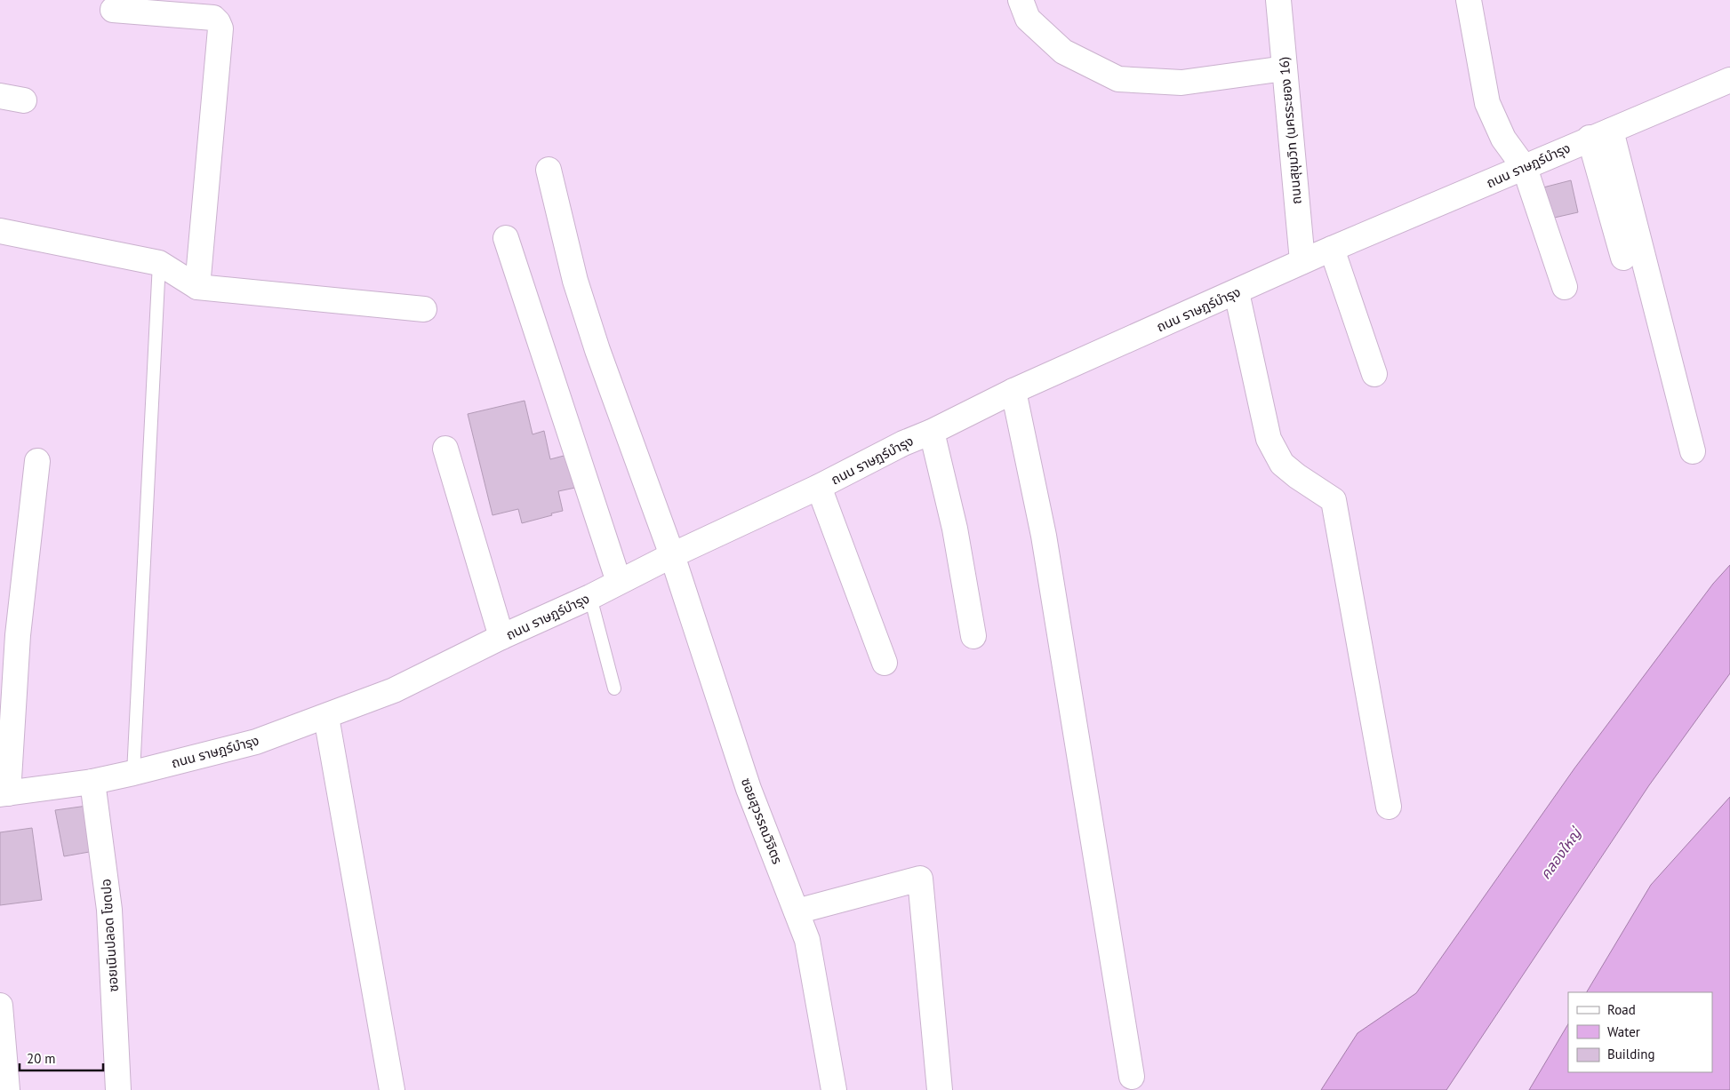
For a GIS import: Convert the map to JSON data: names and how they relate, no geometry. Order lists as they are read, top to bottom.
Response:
{
  "streets": {
    "street": [
      "ถนนสุขุมวิท (นครระยอง 16)",
      "ถนน ราษฎร์บำรุง",
      "ซอยสุวรรณวิจิตร",
      "ซอยเนินปลอด โขดปอ"
    ]
  },
  "crossings": [
    ["ถนนสุขุมวิท (นครระยอง 16)", "ถนน ราษฎร์บำรุง"],
    ["ถนน ราษฎร์บำรุง", "ซอยสุวรรณวิจิตร"],
    ["ถนน ราษฎร์บำรุง", "ซอยเนินปลอด โขดปอ"]
  ],
  "water": ["คลองใหญ่"],
  "legend": ["Road", "Water", "Building"],
  "scale_bar": "20 m"
}
